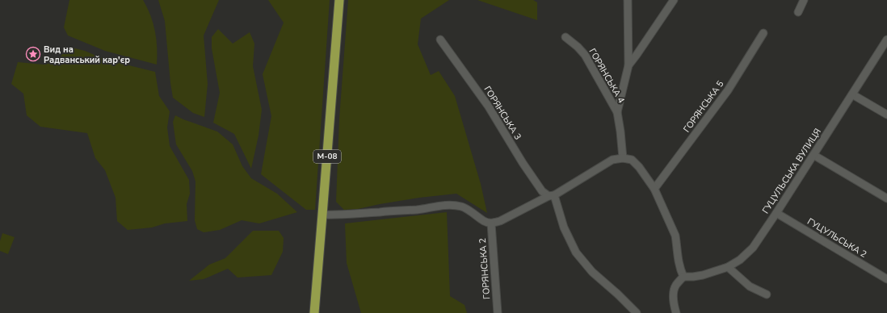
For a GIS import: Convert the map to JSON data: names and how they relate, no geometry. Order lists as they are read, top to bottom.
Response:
{
  "streets": {
    "highway": ["М-08"],
    "street": [
      "ГОРЯНСЬКА 4",
      "ГОРЯНСЬКА 5",
      "ГОРЯНСЬКА 3",
      "ГУЦУЛЬСЬКА ВУЛИЦЯ",
      "ГУЦУЛЬСЬКА 2",
      "ГОРЯНСЬКА 2"
    ]
  },
  "crossings": [
    ["ГУЦУЛЬСЬКА ВУЛИЦЯ", "ГУЦУЛЬСЬКА 2"]
  ],
  "places": {
    "place": ["Вид на Радванський кар'єр"]
  }
}
